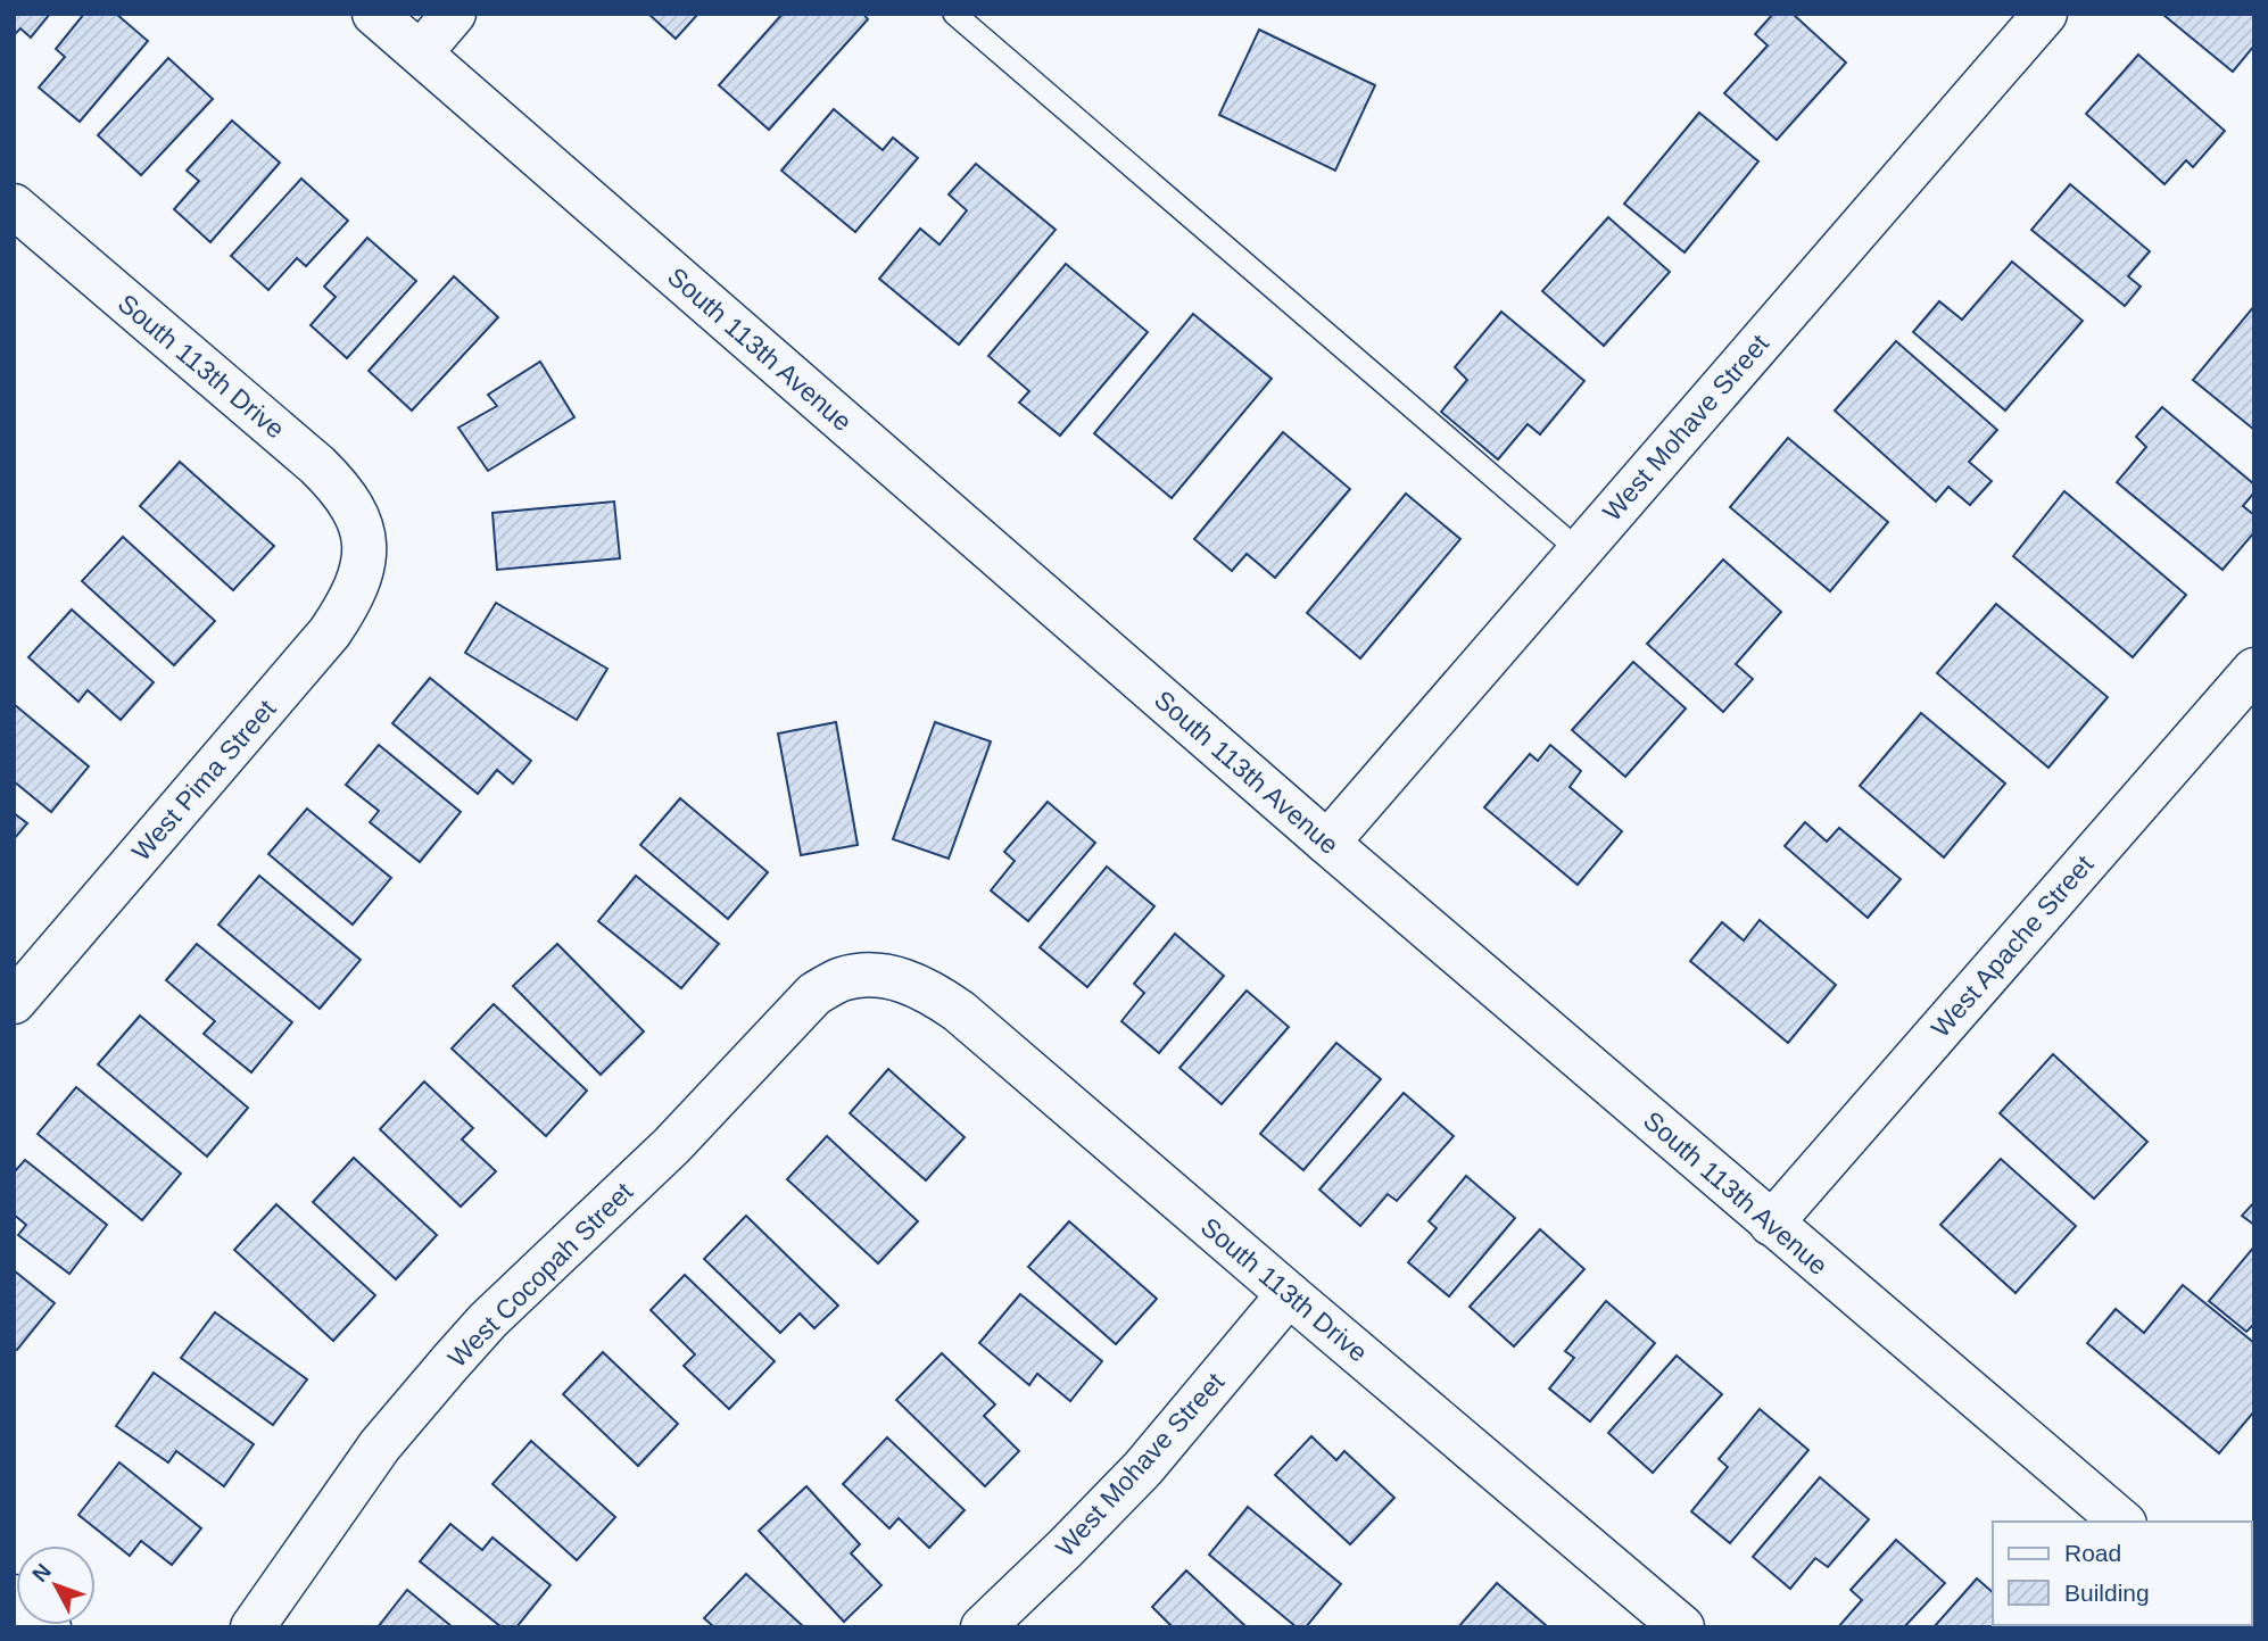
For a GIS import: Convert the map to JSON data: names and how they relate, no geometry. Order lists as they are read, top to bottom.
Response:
{
  "streets": {
    "street": [
      "South 113th Avenue",
      "South 113th Drive",
      "West Mohave Street",
      "West Pima Street",
      "West Apache Street",
      "West Cocopah Street"
    ]
  },
  "crossings": [
    ["South 113th Avenue", "West Mohave Street"],
    ["South 113th Avenue", "West Apache Street"],
    ["South 113th Drive", "West Mohave Street"],
    ["South 113th Drive", "West Pima Street"],
    ["South 113th Drive", "West Cocopah Street"]
  ],
  "legend": ["Road", "Building"],
  "north": "top left"
}
